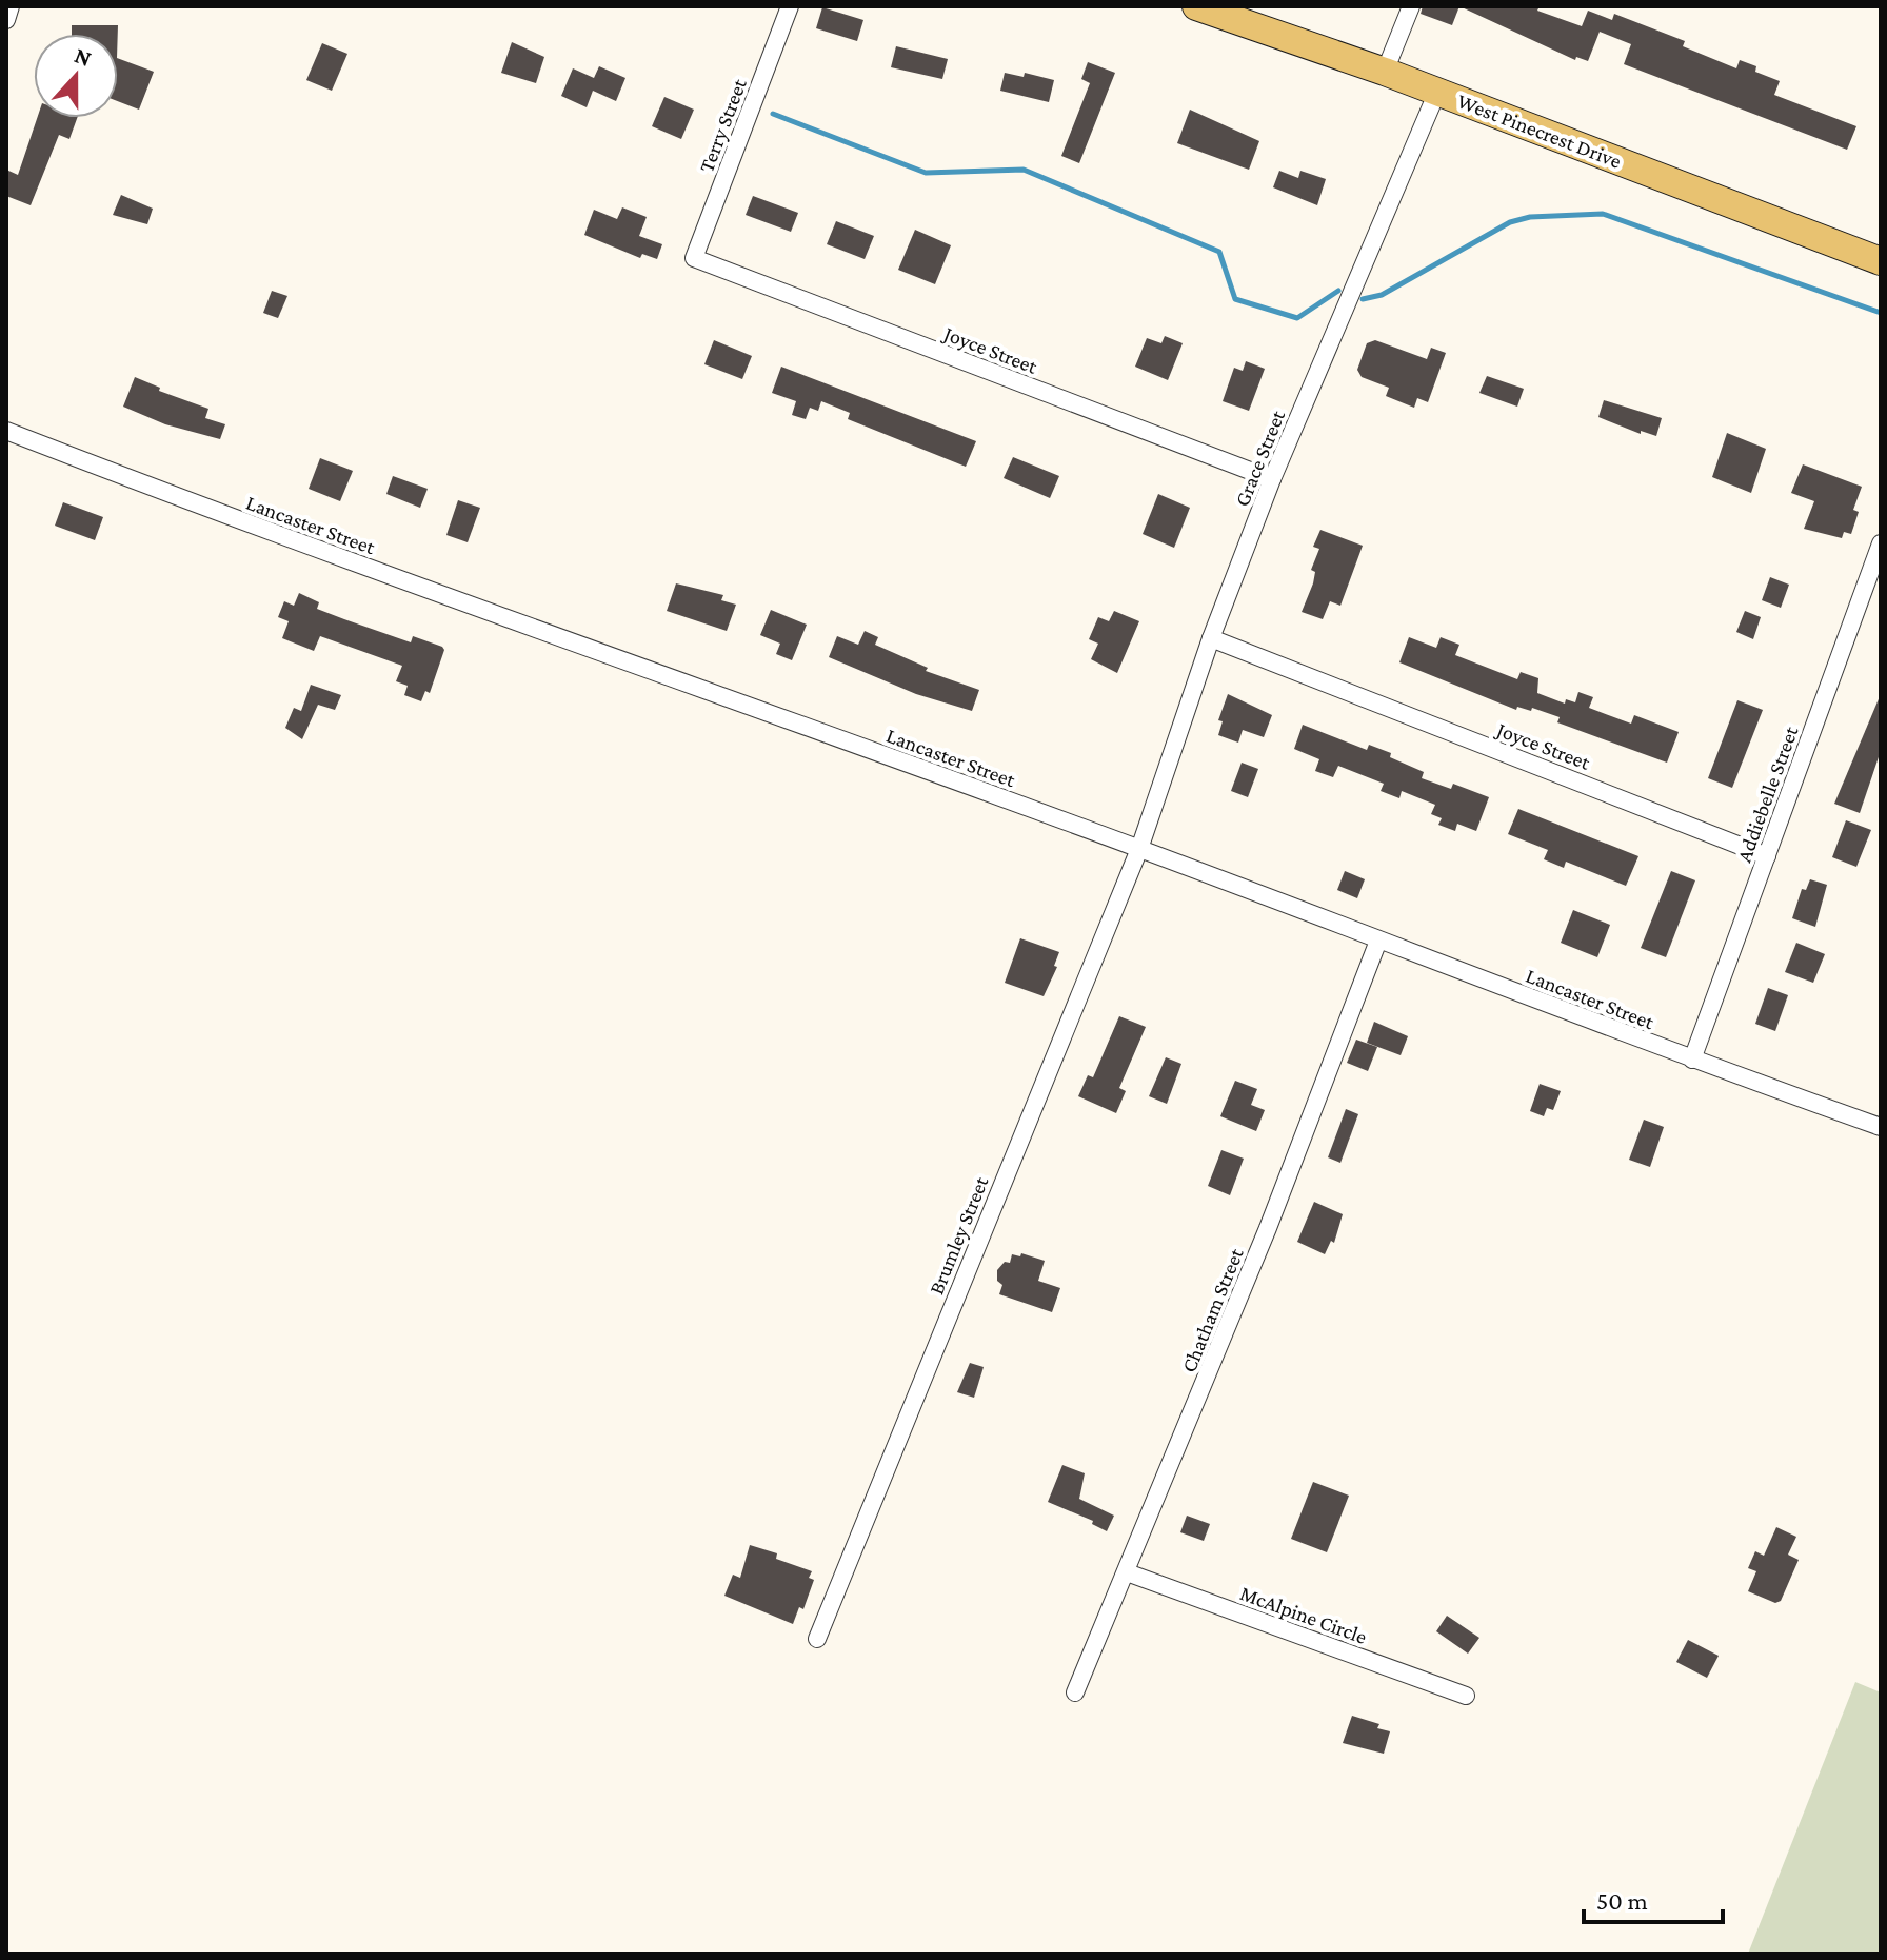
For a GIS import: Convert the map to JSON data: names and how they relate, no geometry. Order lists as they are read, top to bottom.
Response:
{
  "streets": {
    "main road": ["West Pinecrest Drive"],
    "street": [
      "Terry Street",
      "Joyce Street",
      "Grace Street",
      "Lancaster Street",
      "Addiebelle Street",
      "Brumley Street",
      "Chatham Street",
      "McAlpine Circle"
    ]
  },
  "crossings": [
    ["Terry Street", "Joyce Street"],
    ["West Pinecrest Drive", "Grace Street"],
    ["Joyce Street", "Grace Street"],
    ["Joyce Street", "Addiebelle Street"],
    ["Grace Street", "Lancaster Street"],
    ["Grace Street", "Brumley Street"],
    ["Lancaster Street", "Addiebelle Street"],
    ["Lancaster Street", "Brumley Street"],
    ["Lancaster Street", "Chatham Street"],
    ["Chatham Street", "McAlpine Circle"]
  ],
  "scale_bar": "50 m",
  "north": "top"
}
